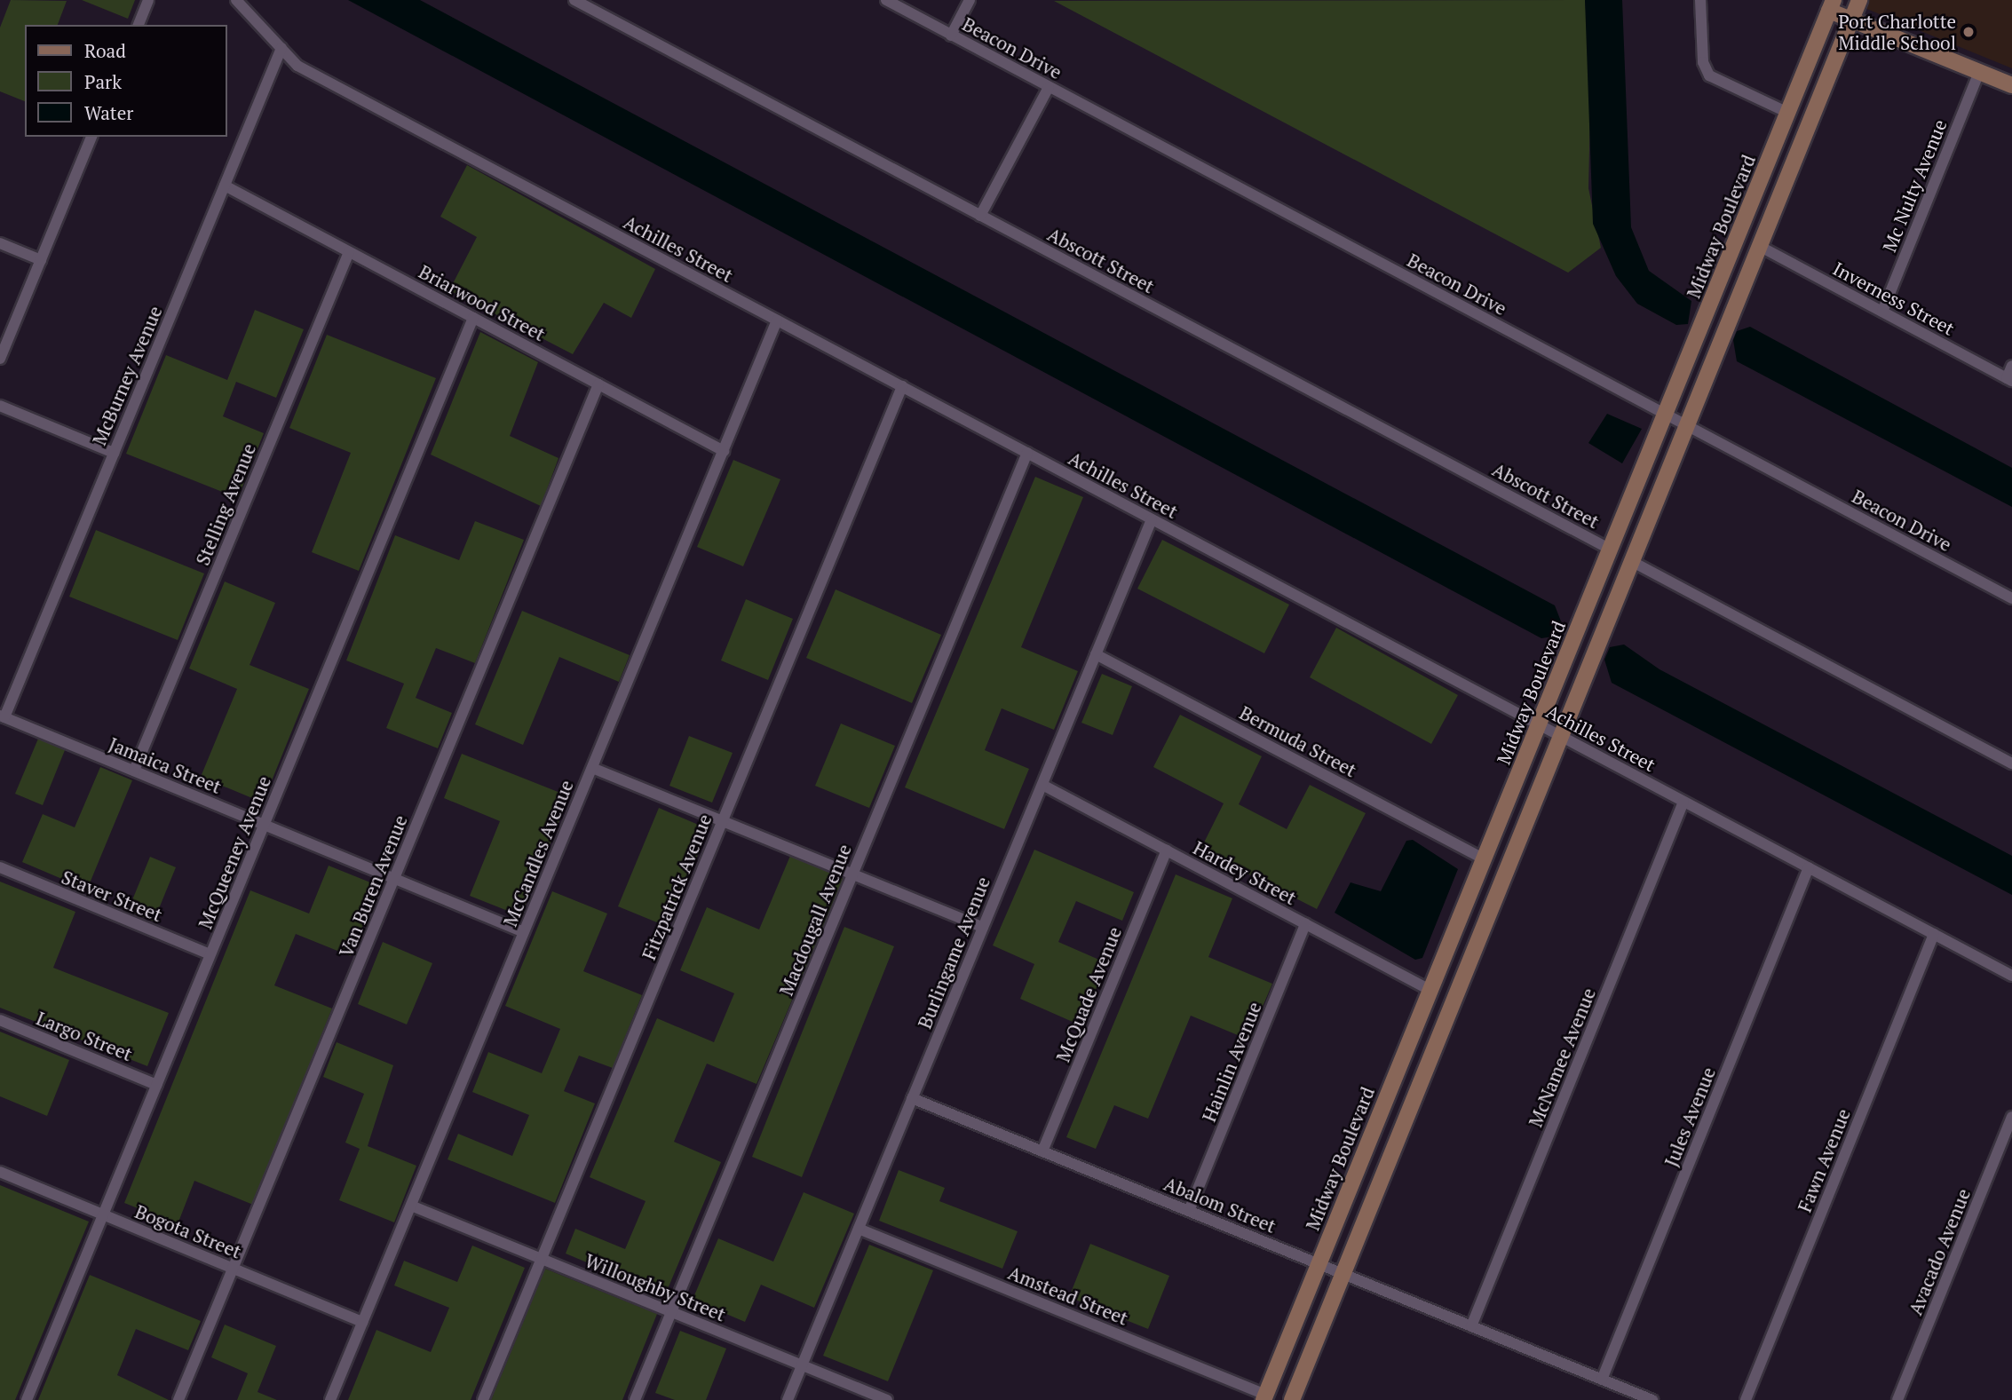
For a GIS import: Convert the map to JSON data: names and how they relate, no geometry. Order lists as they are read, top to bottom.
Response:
{
  "streets": {
    "street": [
      "Beacon Drive",
      "Mc Nulty Avenue",
      "Midway Boulevard",
      "Achilles Street",
      "Abscott Street",
      "Inverness Street",
      "Briarwood Street",
      "McBurney Avenue",
      "Stelling Avenue",
      "Bermuda Street",
      "Jamaica Street",
      "McQueeney Avenue",
      "McCandles Avenue",
      "Hardey Street",
      "Van Buren Avenue",
      "Fitzpatrick Avenue",
      "Staver Street",
      "Macdougall Avenue",
      "Burlingame Avenue",
      "McQuade Avenue",
      "Largo Street",
      "McNamee Avenue",
      "Hainlin Avenue",
      "Jules Avenue",
      "Fawn Avenue",
      "Abalom Street",
      "Bogota Street",
      "Avacado Avenue",
      "Willoughby Street",
      "Amstead Street"
    ]
  },
  "crossings": [
    ["Beacon Drive", "Midway Boulevard"],
    ["Mc Nulty Avenue", "Inverness Street"],
    ["Midway Boulevard", "Achilles Street"],
    ["Midway Boulevard", "Abscott Street"],
    ["Midway Boulevard", "Bermuda Street"],
    ["Midway Boulevard", "Hardey Street"],
    ["Midway Boulevard", "Abalom Street"],
    ["Midway Boulevard", "Amstead Street"],
    ["Achilles Street", "McBurney Avenue"],
    ["Achilles Street", "McCandles Avenue"],
    ["Achilles Street", "Fitzpatrick Avenue"],
    ["Achilles Street", "Macdougall Avenue"],
    ["Achilles Street", "Burlingame Avenue"],
    ["Achilles Street", "McNamee Avenue"],
    ["Achilles Street", "Jules Avenue"],
    ["Achilles Street", "Fawn Avenue"],
    ["Briarwood Street", "McBurney Avenue"],
    ["Briarwood Street", "Stelling Avenue"],
    ["Briarwood Street", "McQueeney Avenue"],
    ["Briarwood Street", "McCandles Avenue"],
    ["Briarwood Street", "Van Buren Avenue"],
    ["McBurney Avenue", "Jamaica Street"],
    ["Stelling Avenue", "Jamaica Street"],
    ["Bermuda Street", "Burlingame Avenue"],
    ["Jamaica Street", "McQueeney Avenue"],
    ["Jamaica Street", "McCandles Avenue"],
    ["Jamaica Street", "Van Buren Avenue"],
    ["McQueeney Avenue", "Staver Street"],
    ["McQueeney Avenue", "Largo Street"],
    ["McQueeney Avenue", "Bogota Street"],
    ["McCandles Avenue", "Bogota Street"],
    ["McCandles Avenue", "Willoughby Street"],
    ["Hardey Street", "Burlingame Avenue"],
    ["Hardey Street", "McQuade Avenue"],
    ["Hardey Street", "Hainlin Avenue"],
    ["Van Buren Avenue", "Bogota Street"],
    ["Fitzpatrick Avenue", "Willoughby Street"],
    ["Macdougall Avenue", "Willoughby Street"],
    ["Burlingame Avenue", "Abalom Street"],
    ["Burlingame Avenue", "Willoughby Street"],
    ["Burlingame Avenue", "Amstead Street"],
    ["McQuade Avenue", "Abalom Street"],
    ["McNamee Avenue", "Abalom Street"],
    ["Hainlin Avenue", "Abalom Street"],
    ["Jules Avenue", "Abalom Street"]
  ],
  "places": ["Port Charlotte Middle School"],
  "legend": ["Road", "Park", "Water"]
}
